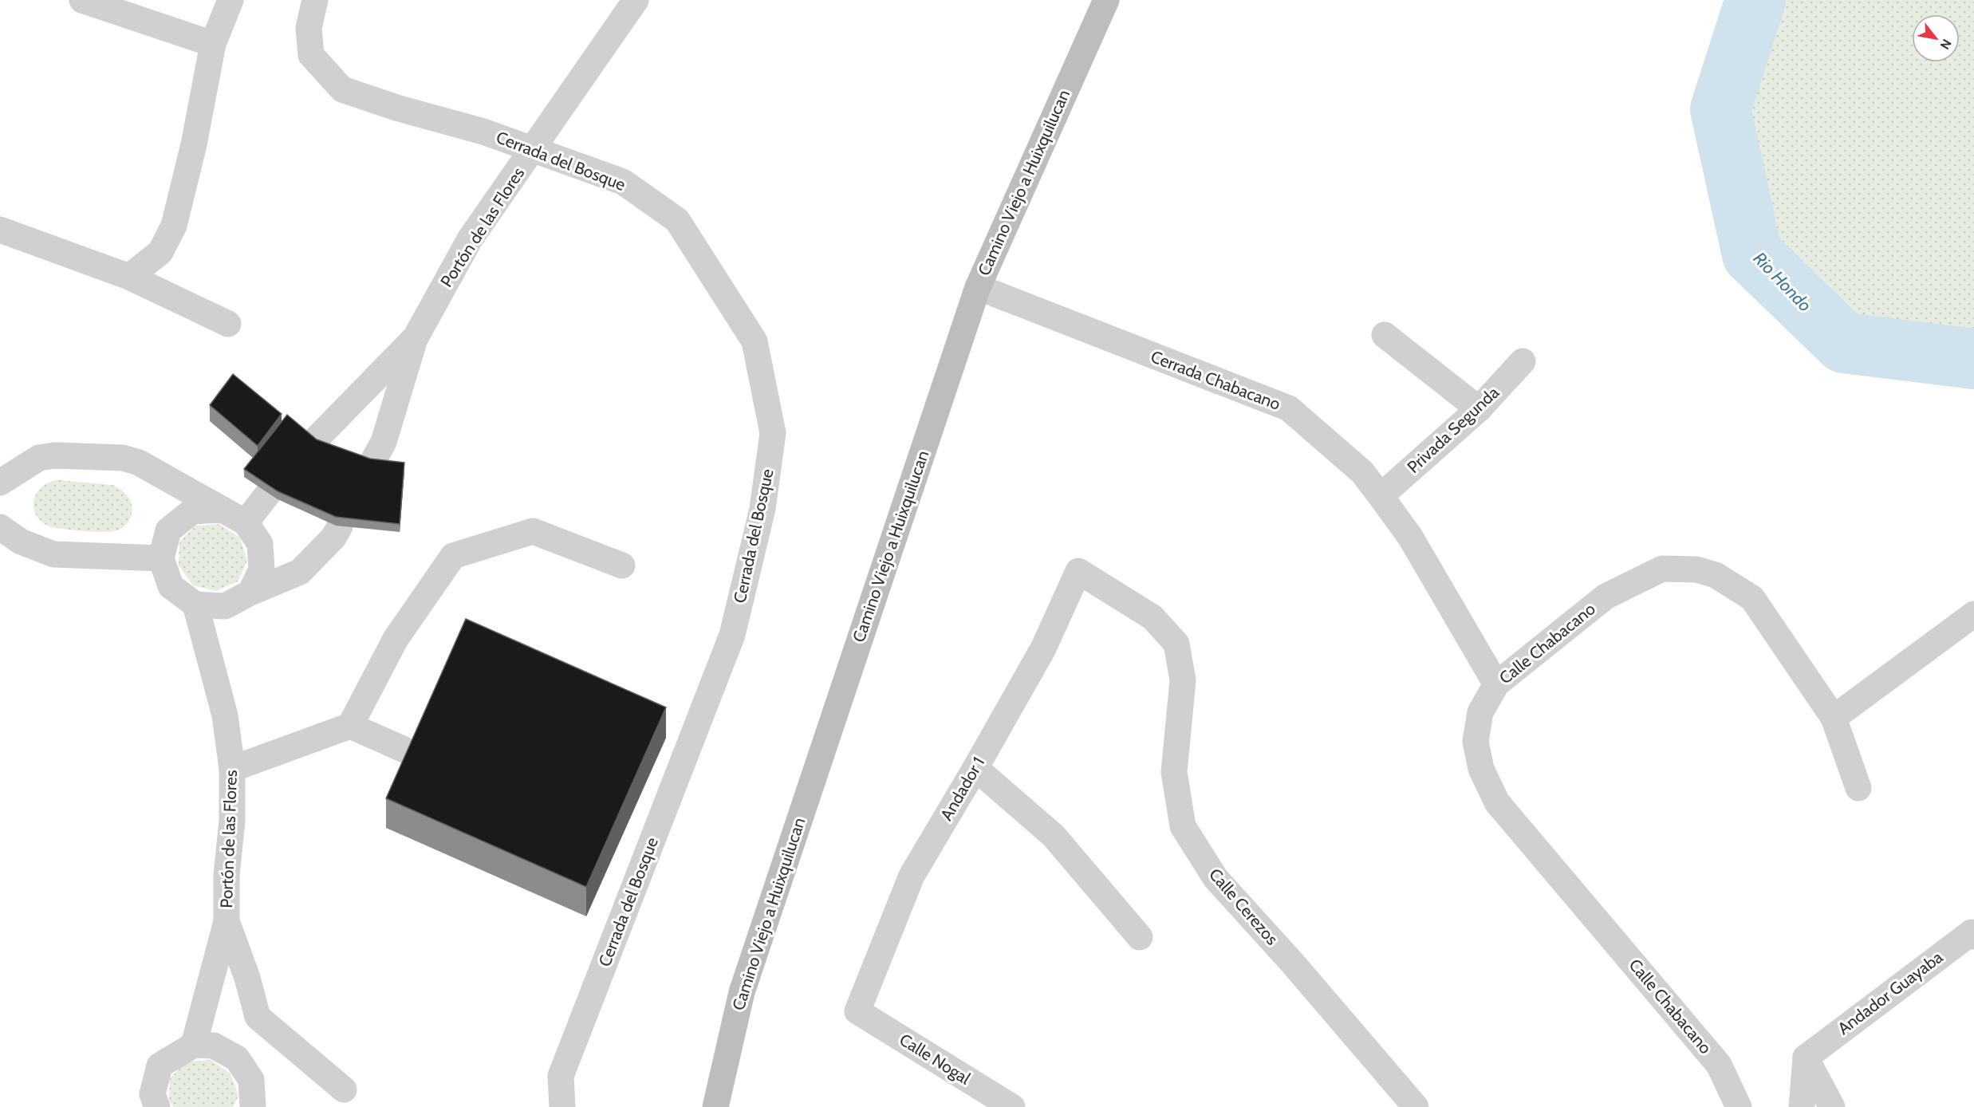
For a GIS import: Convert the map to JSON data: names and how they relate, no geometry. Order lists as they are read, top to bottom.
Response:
{
  "streets": {
    "main road": ["Camino Viejo a Huixquilucan"],
    "street": [
      "Cerrada del Bosque",
      "Portón de las Flores",
      "Cerrada Chabacano",
      "Privada Segunda",
      "Calle Chabacano",
      "Andador 1",
      "Calle Cerezos",
      "Andador Guayaba",
      "Calle Nogal"
    ]
  },
  "crossings": [
    ["Camino Viejo a Huixquilucan", "Cerrada Chabacano"],
    ["Cerrada Chabacano", "Privada Segunda"],
    ["Cerrada Chabacano", "Calle Chabacano"],
    ["Andador 1", "Calle Cerezos"],
    ["Andador 1", "Calle Nogal"]
  ],
  "water": ["Rio Hondo"],
  "north": "bottom right"
}
